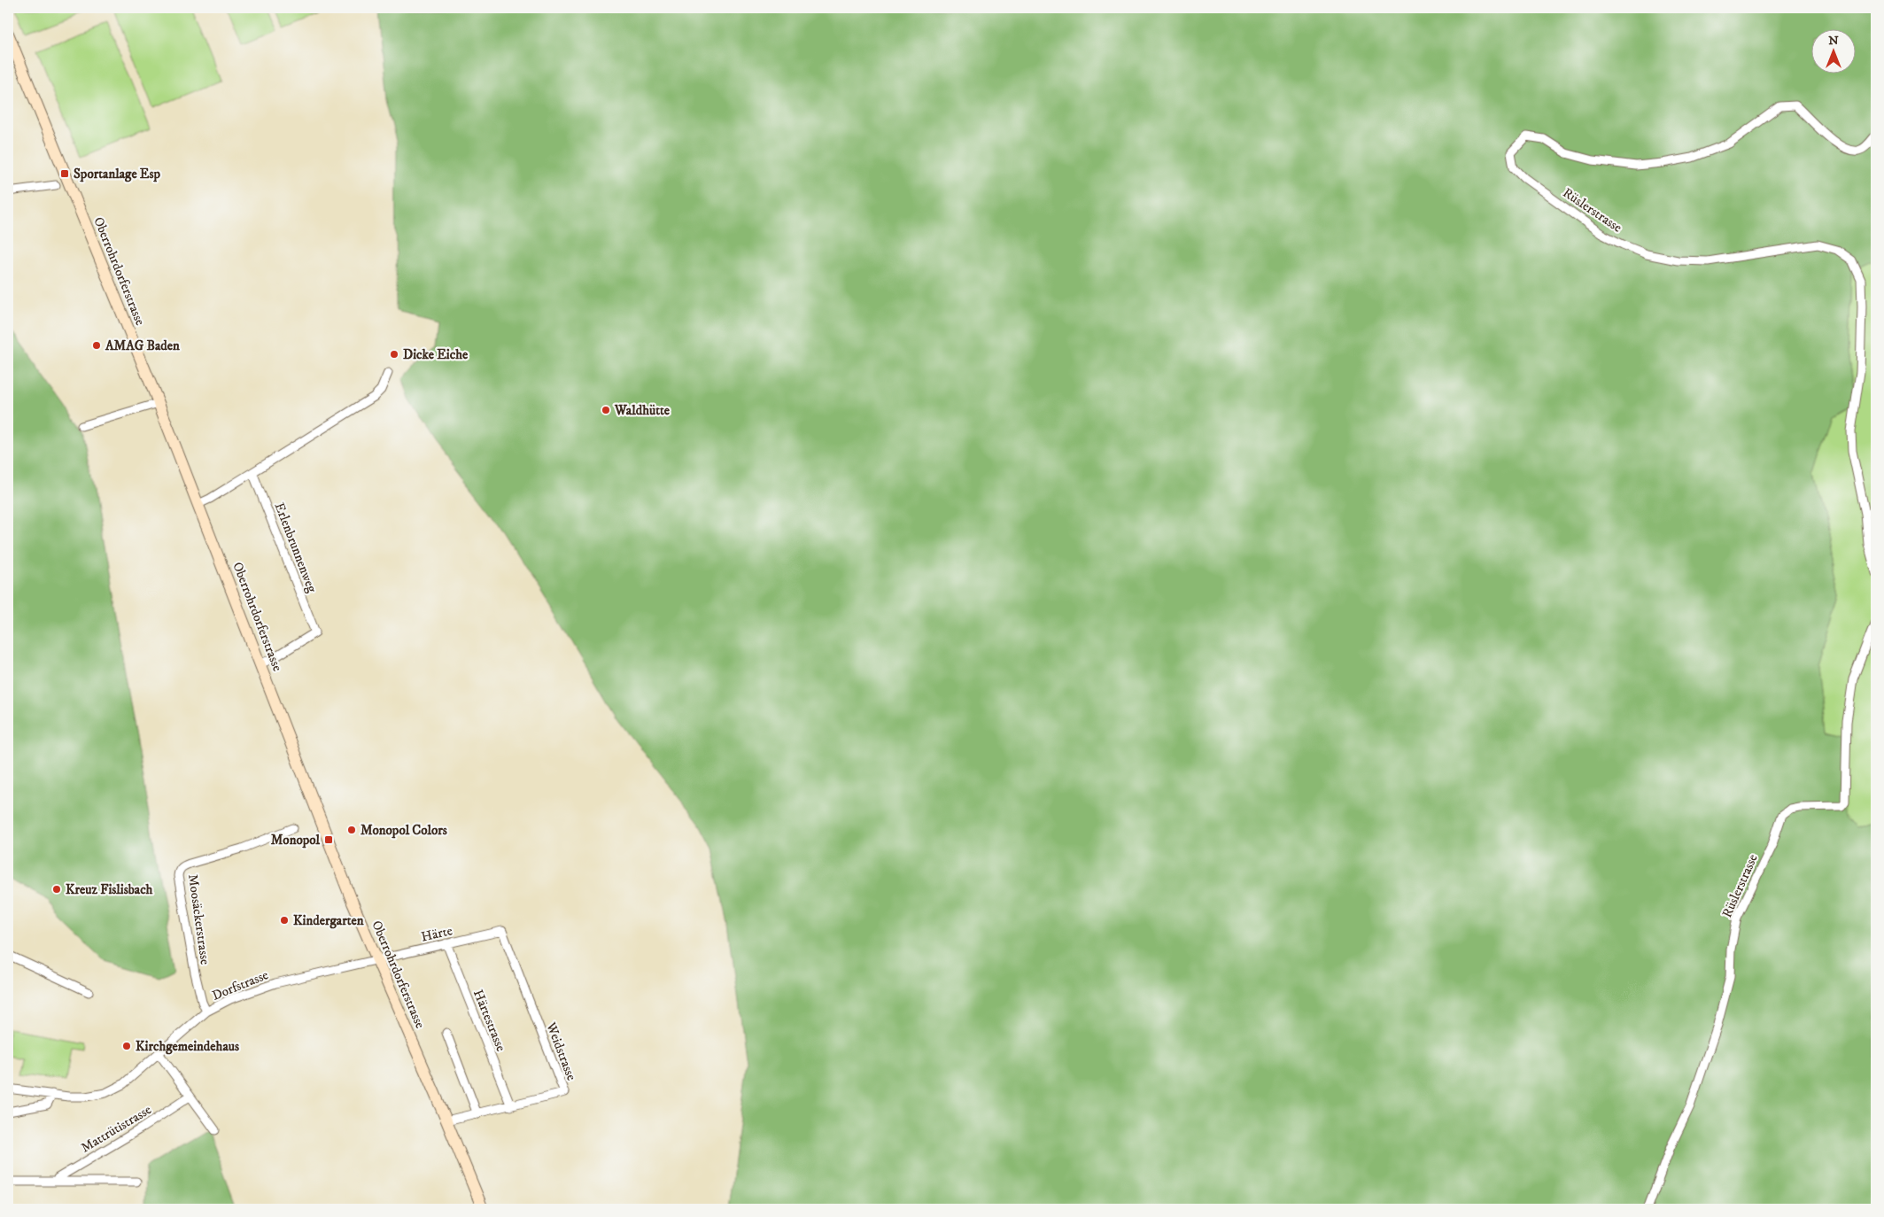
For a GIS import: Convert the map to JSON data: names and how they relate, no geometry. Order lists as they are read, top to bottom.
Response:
{
  "streets": {
    "main road": ["Oberrohrdorferstrasse"],
    "street": [
      "Rüslerstrasse",
      "Erlenbrunnenweg",
      "Moosäckerstrasse",
      "Härte",
      "Dorfstrasse",
      "Härtestrasse",
      "Weidstrasse",
      "Mattrütistrasse"
    ]
  },
  "crossings": [
    ["Oberrohrdorferstrasse", "Erlenbrunnenweg"],
    ["Oberrohrdorferstrasse", "Härte"],
    ["Oberrohrdorferstrasse", "Dorfstrasse"],
    ["Oberrohrdorferstrasse", "Weidstrasse"],
    ["Moosäckerstrasse", "Dorfstrasse"],
    ["Härte", "Dorfstrasse"],
    ["Härte", "Härtestrasse"],
    ["Härte", "Weidstrasse"],
    ["Härtestrasse", "Weidstrasse"]
  ],
  "places": {
    "transit": ["Sportanlage Esp", "Monopol"],
    "other": [
      "AMAG Baden",
      "Dicke Eiche",
      "Waldhütte",
      "Monopol Colors",
      "Kreuz Fislisbach",
      "Kindergarten",
      "Kirchgemeindehaus"
    ]
  },
  "north": "top"
}
